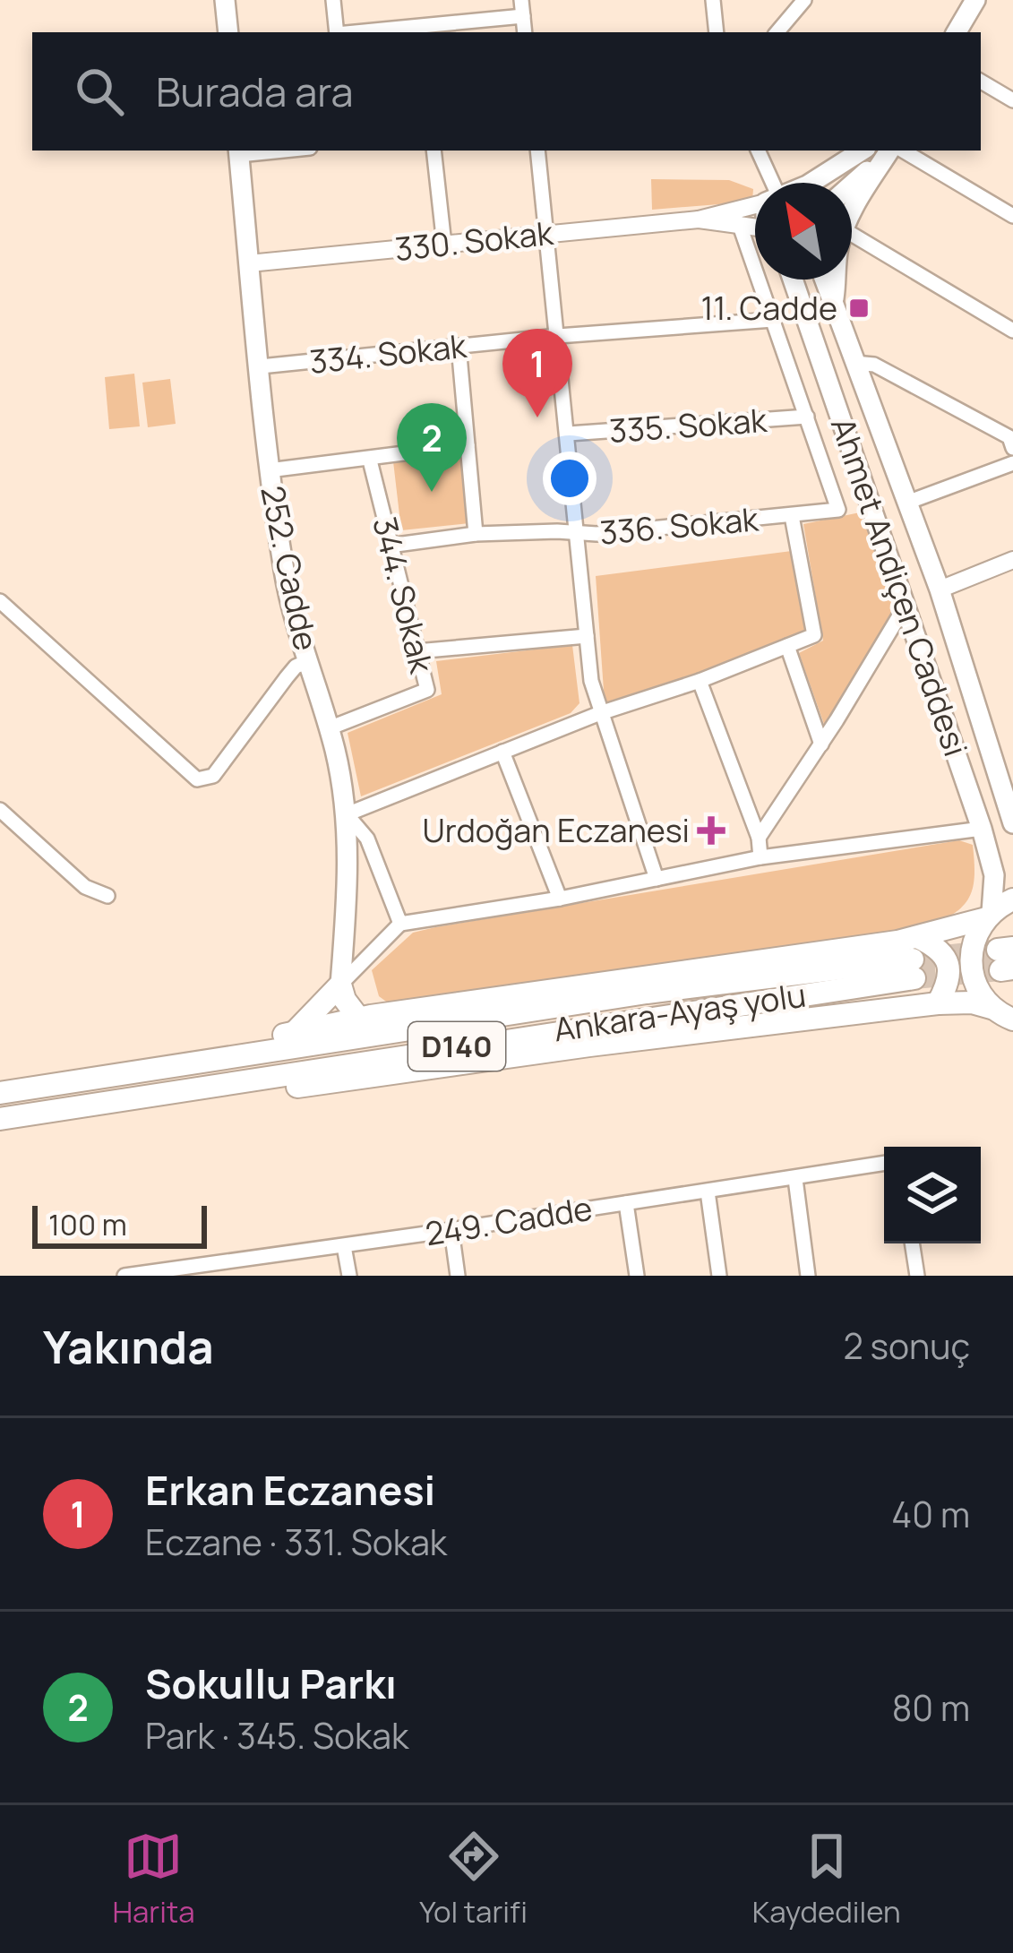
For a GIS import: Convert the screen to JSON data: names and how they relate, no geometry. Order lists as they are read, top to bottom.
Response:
{
  "streets": {
    "highway": ["Ankara-Ayaş yolu", "D140"],
    "main road": ["252. Cadde", "Ahmet Andiçen Caddesi"],
    "street": [
      "330. Sokak",
      "334. Sokak",
      "335. Sokak",
      "336. Sokak",
      "344. Sokak",
      "249. Cadde"
    ]
  },
  "crossings": [
    ["330. Sokak", "252. Cadde"],
    ["334. Sokak", "252. Cadde"],
    ["335. Sokak", "336. Sokak"],
    ["336. Sokak", "344. Sokak"],
    ["252. Cadde", "344. Sokak"]
  ],
  "places": {
    "transit": ["11. Cadde"],
    "health": ["Urdoğan Eczanesi"]
  },
  "scale_bar": "100 m",
  "north": "top left",
  "page": {
    "search": "Burada ara",
    "pins": ["1", "2"],
    "scale": "100 m",
    "heading": ["Yakında", "2 sonuç"],
    "list": [
      {
        "mark": "1",
        "name": "Erkan Eczanesi",
        "note": "Eczane · 331. Sokak",
        "value": "40 m"
      },
      {
        "mark": "2",
        "name": "Sokullu Parkı",
        "note": "Park · 345. Sokak",
        "value": "80 m"
      }
    ],
    "nav": ["Harita", "Yol tarifi", "Kaydedilen"]
  }
}
